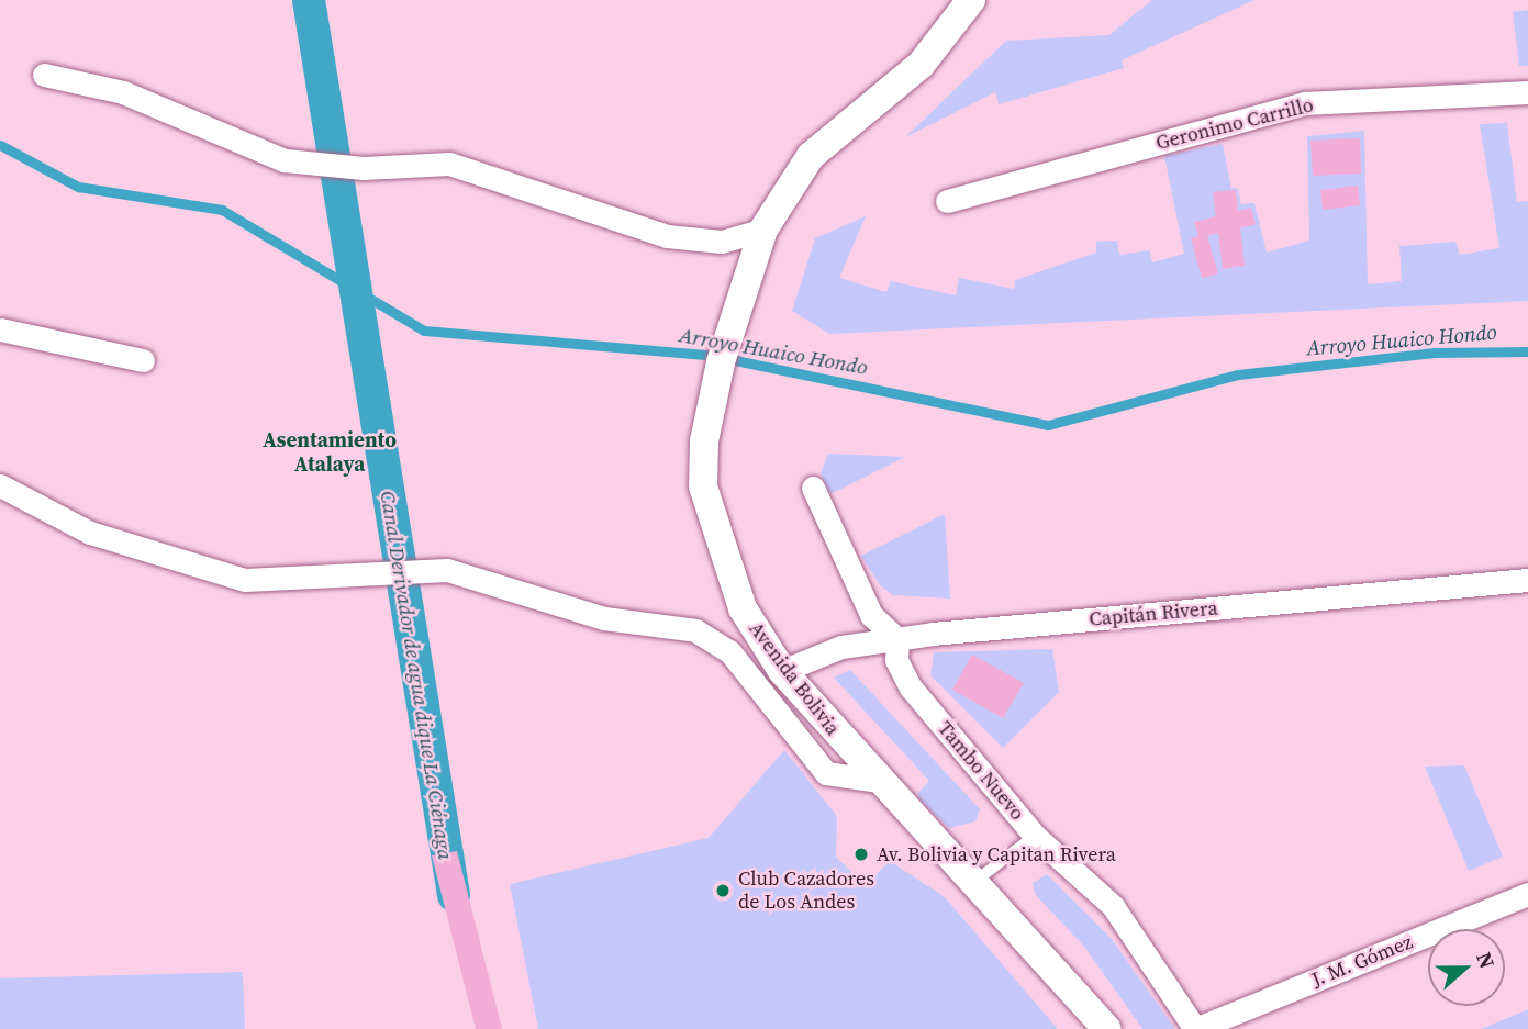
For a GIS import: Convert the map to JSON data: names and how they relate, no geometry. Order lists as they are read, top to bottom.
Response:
{
  "streets": {
    "street": [
      "Geronimo Carrillo",
      "Capitán Rivera",
      "Avenida Bolivia",
      "Tambo Nuevo",
      "J. M. Gómez"
    ]
  },
  "crossings": [
    ["Capitán Rivera", "Avenida Bolivia"],
    ["Capitán Rivera", "Tambo Nuevo"],
    ["Tambo Nuevo", "J. M. Gómez"]
  ],
  "districts": ["Asentamiento Atalaya"],
  "water": ["Arroyo Huaico Hondo", "Canal Derivador de agua dique La Ciénaga"],
  "places": ["Av. Bolivia y Capitan Rivera", "Club Cazadores de Los Andes"],
  "north": "right"
}
